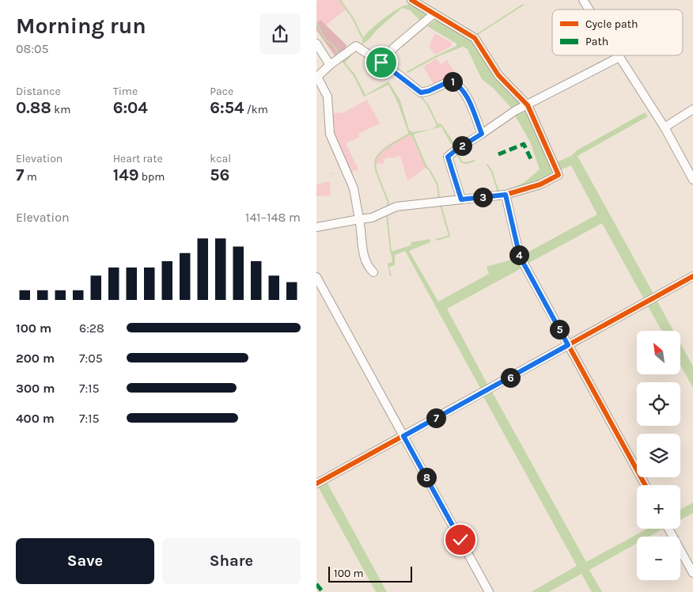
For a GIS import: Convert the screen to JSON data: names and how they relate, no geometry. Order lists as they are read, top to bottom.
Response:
{
  "legend": ["Cycle path", "Path"],
  "scale_bar": "100 m",
  "north": "top left",
  "page": {
    "heading": ["Morning run", "08:05"],
    "stats": [
      ["Distance", "0.88 km"],
      ["Time", "6:04"],
      ["Pace", "6:54 /km"],
      ["Elevation", "7 m"],
      ["Heart rate", "149 bpm"],
      ["kcal", "56"]
    ],
    "pins": [
      "1",
      "2",
      "3",
      "4",
      "5",
      "6",
      "7",
      "8"
    ],
    "chart": ["Elevation", "141–148 m"],
    "list": [
      {
        "name": "100 m",
        "note": "6:28"
      },
      {
        "name": "200 m",
        "note": "7:05"
      },
      {
        "name": "300 m",
        "note": "7:15"
      },
      {
        "name": "400 m",
        "note": "7:15"
      }
    ],
    "map_buttons": ["+", "−"],
    "buttons": ["Save", "Share"],
    "scale": "100 m"
  }
}
